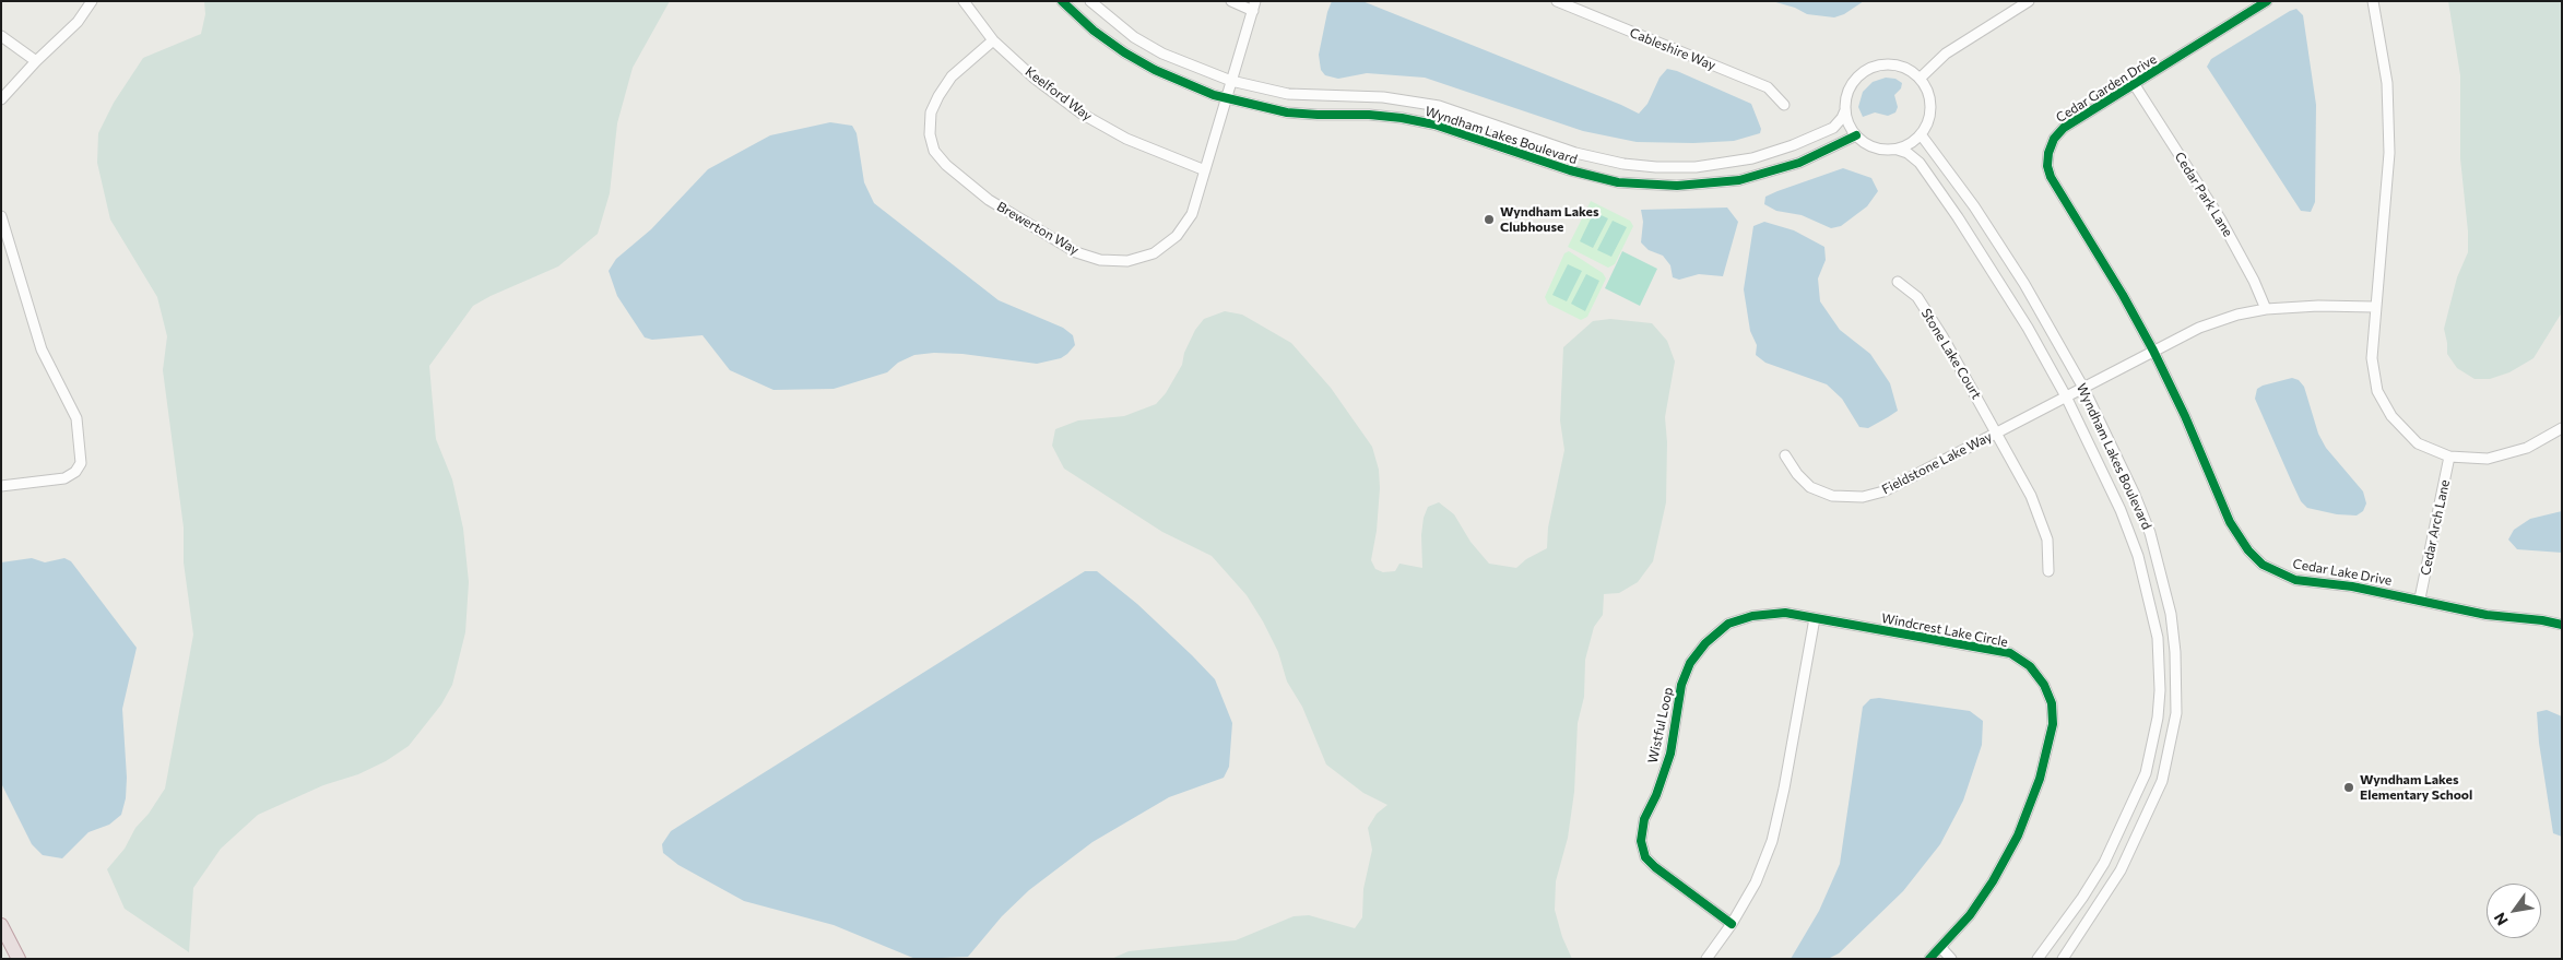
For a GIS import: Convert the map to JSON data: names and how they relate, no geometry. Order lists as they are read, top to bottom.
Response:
{
  "streets": {
    "street": [
      "Cableshire Way",
      "Cedar Garden Drive",
      "Keelford Way",
      "Wyndham Lakes Boulevard",
      "Cedar Park Lane",
      "Brewerton Way",
      "Stone Lake Court",
      "Fieldstone Lake Way",
      "Cedar Arch Lane",
      "Cedar Lake Drive",
      "Windcrest Lake Circle",
      "Wistful Loop"
    ]
  },
  "crossings": [
    ["Cedar Garden Drive", "Cedar Park Lane"],
    ["Cedar Garden Drive", "Fieldstone Lake Way"],
    ["Cedar Garden Drive", "Cedar Lake Drive"],
    ["Keelford Way", "Brewerton Way"],
    ["Wyndham Lakes Boulevard", "Brewerton Way"],
    ["Wyndham Lakes Boulevard", "Fieldstone Lake Way"],
    ["Cedar Park Lane", "Fieldstone Lake Way"],
    ["Stone Lake Court", "Fieldstone Lake Way"],
    ["Fieldstone Lake Way", "Cedar Lake Drive"],
    ["Cedar Arch Lane", "Cedar Lake Drive"],
    ["Windcrest Lake Circle", "Wistful Loop"]
  ],
  "places": ["Wyndham Lakes Clubhouse", "Wyndham Lakes Elementary School"],
  "north": "bottom left"
}
